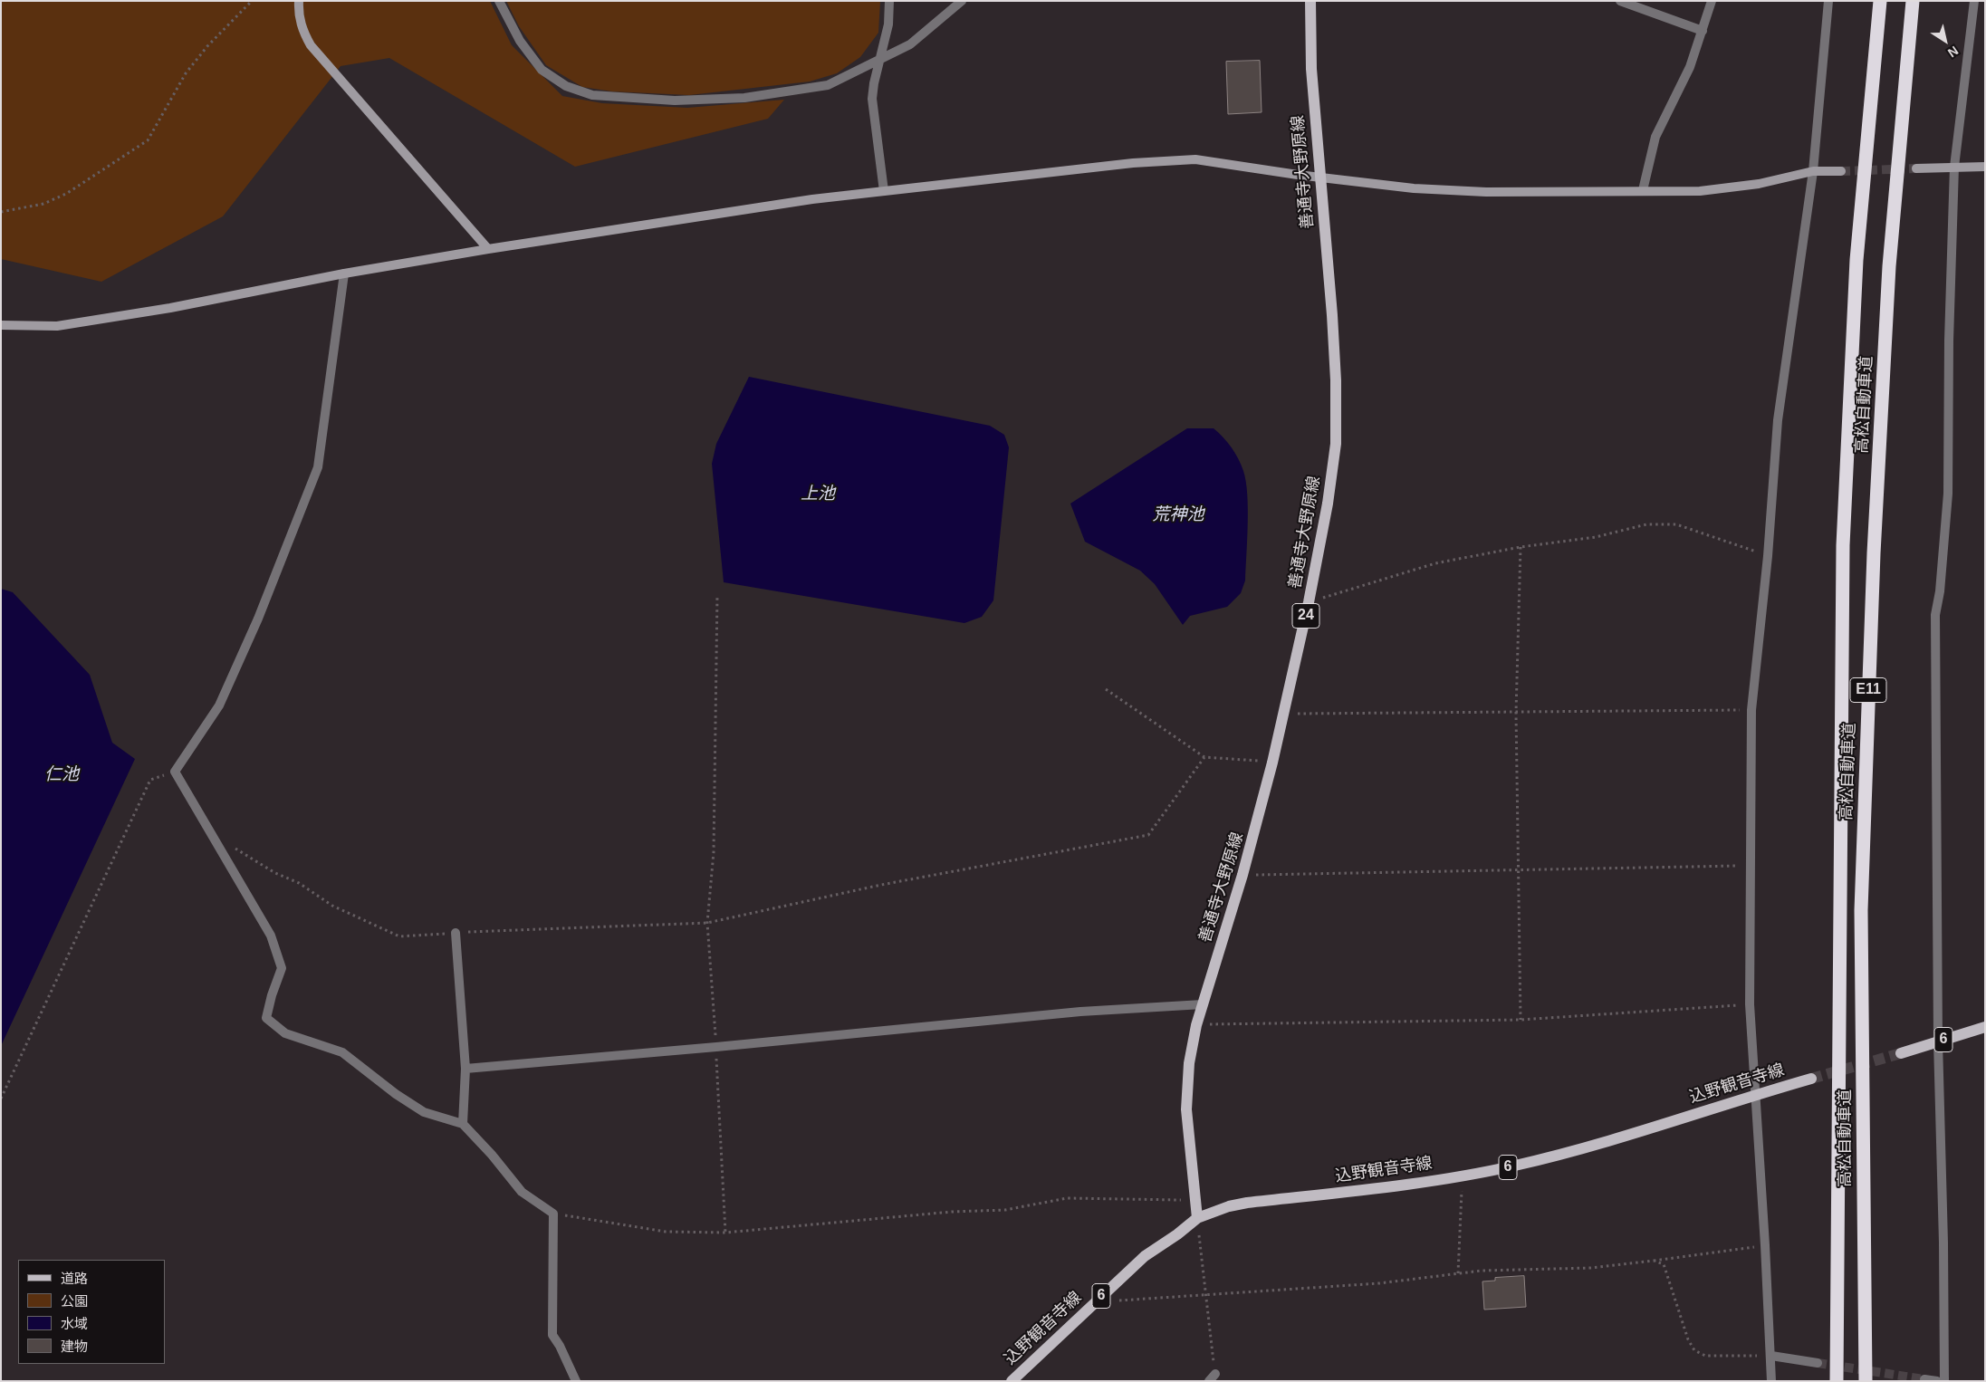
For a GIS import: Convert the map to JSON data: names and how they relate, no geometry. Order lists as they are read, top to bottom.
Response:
{
  "streets": {
    "highway": ["高松自動車道", "E11"],
    "main road": [
      "善通寺大野原線",
      "24",
      "6",
      "込野観音寺線"
    ]
  },
  "crossings": [
    ["善通寺大野原線", "込野観音寺線"]
  ],
  "water": ["上池", "荒神池", "仁池"],
  "legend": [
    "道路",
    "公園",
    "水域",
    "建物"
  ],
  "north": "bottom right"
}
